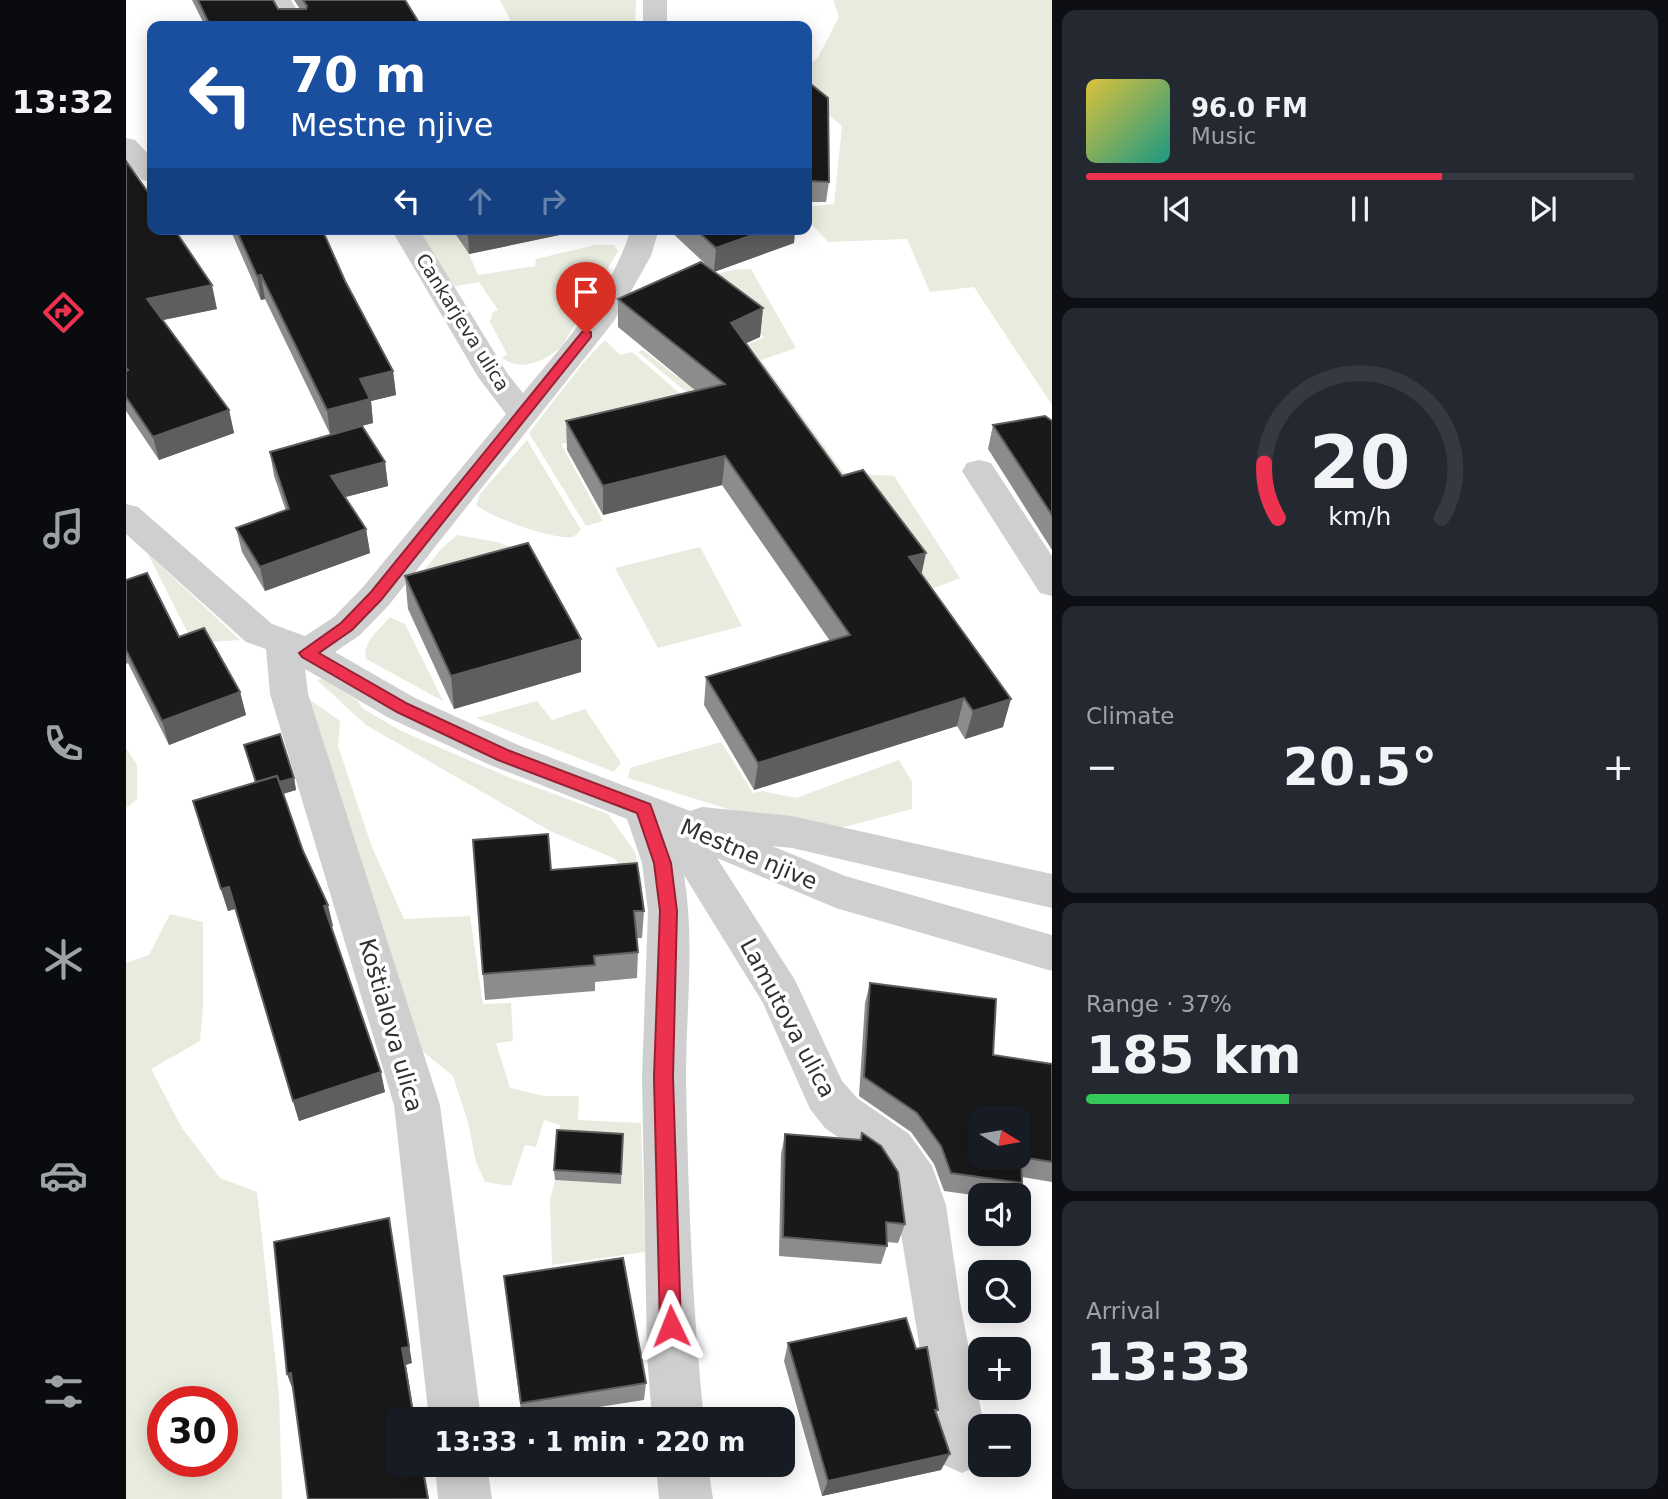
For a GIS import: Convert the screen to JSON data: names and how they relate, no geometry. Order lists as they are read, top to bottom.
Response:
{
  "streets": {
    "street": [
      "Cankarjeva ulica",
      "Mestne njive",
      "Lamutova ulica",
      "Koštialova ulica"
    ]
  },
  "crossings": [
    ["Mestne njive", "Lamutova ulica"],
    ["Mestne njive", "Koštialova ulica"]
  ],
  "north": "right",
  "page": {
    "tabs": "13:32",
    "turn": ["70 m", "Mestne njive"],
    "song": ["96.0 FM", "Music"],
    "tile": [
      "Climate",
      ["Range · 37%", "185 km"],
      ["Arrival", "13:33"]
    ],
    "heat": ["−", "20.5°", "+"],
    "map_buttons": ["+", "−"],
    "limit": "30",
    "trip": "13:33 · 1 min · 220 m",
    "gauge": ["20", "km/h"]
  }
}
